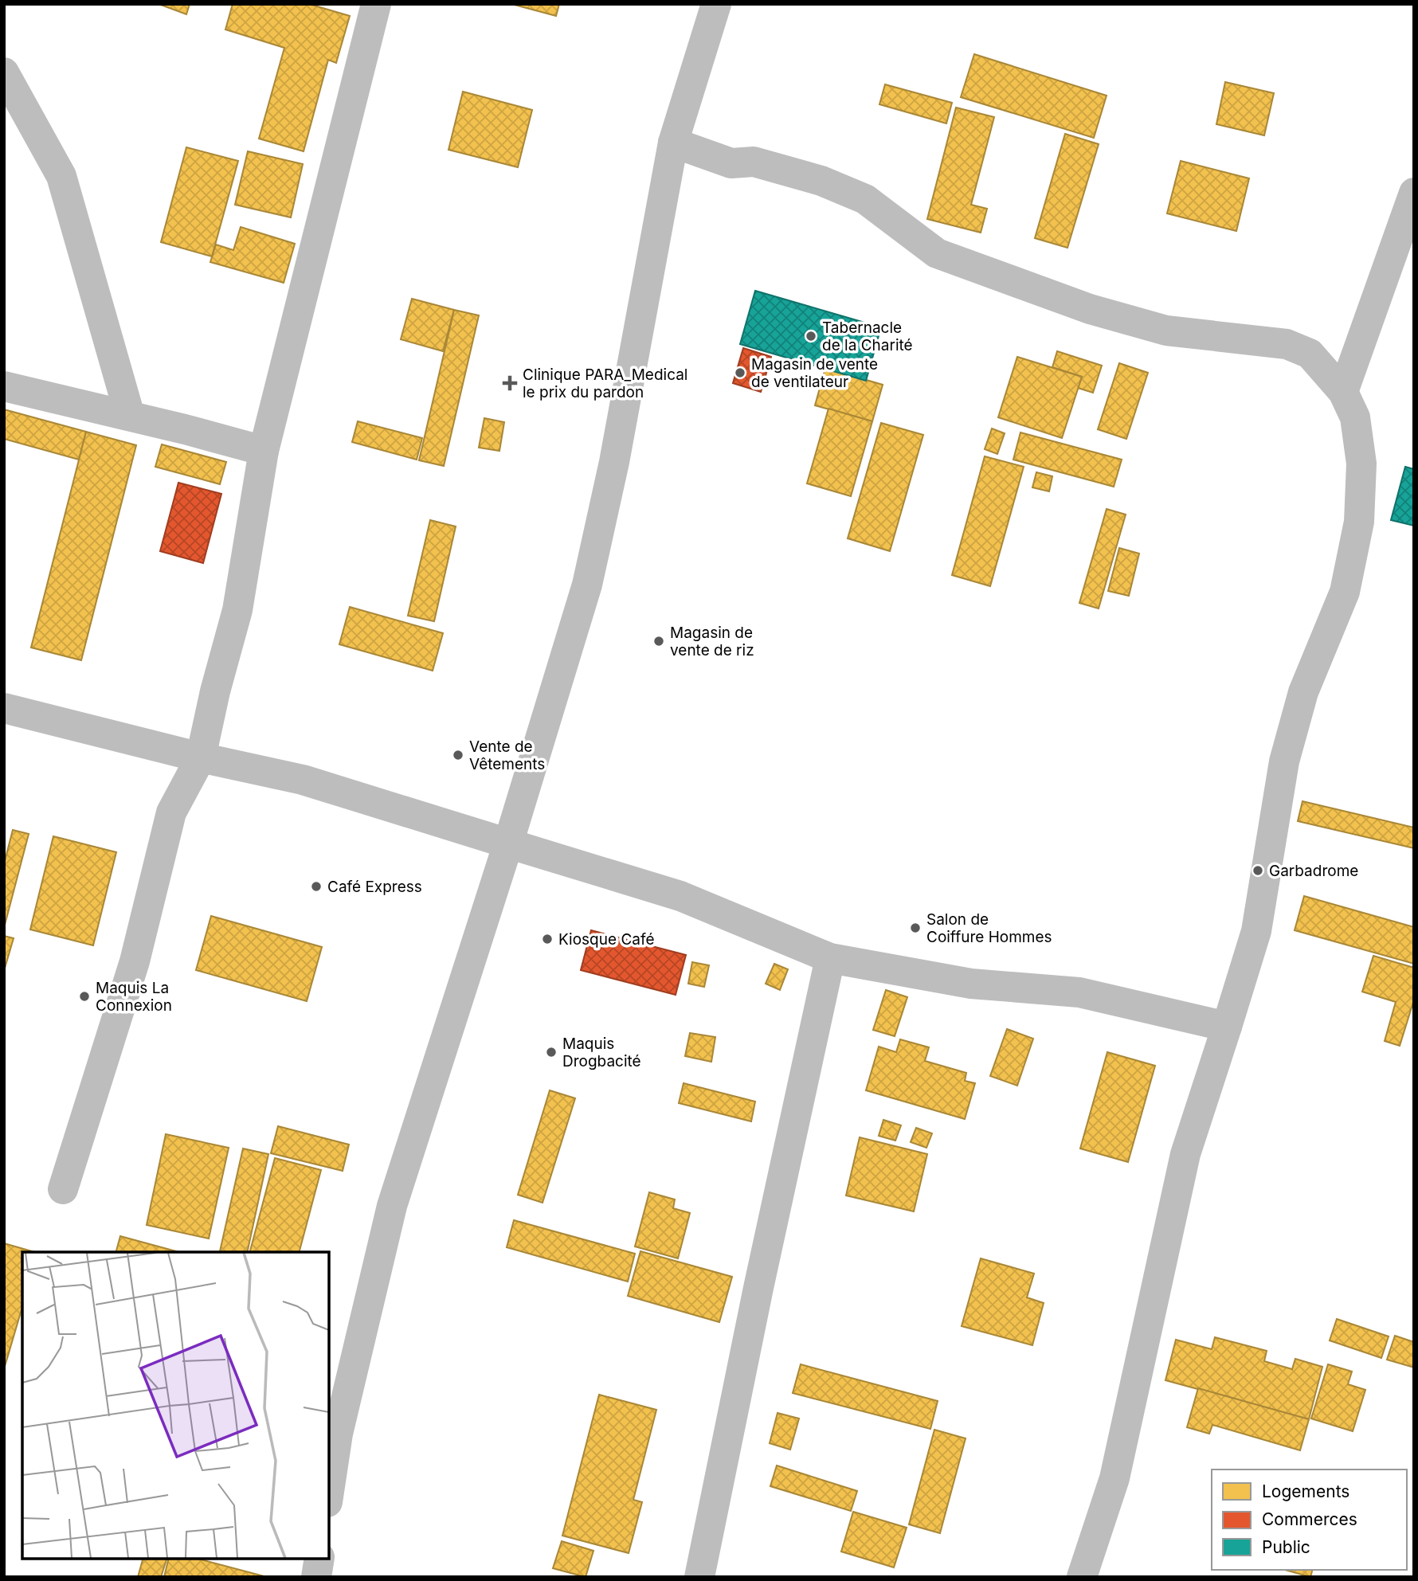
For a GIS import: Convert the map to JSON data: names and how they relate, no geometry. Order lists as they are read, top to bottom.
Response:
{
  "places": {
    "other": [
      "Tabernacle de la Charité",
      "Magasin de vente de ventilateur",
      "Magasin de vente de riz",
      "Vente de Vêtements",
      "Garbadrome",
      "Café Express",
      "Salon de Coiffure Hommes",
      "Kiosque Café",
      "Maquis La Connexion",
      "Maquis Drogbacité"
    ],
    "health": ["Clinique PARA_Medical le prix du pardon"]
  },
  "legend": ["Logements", "Commerces", "Public"]
}
